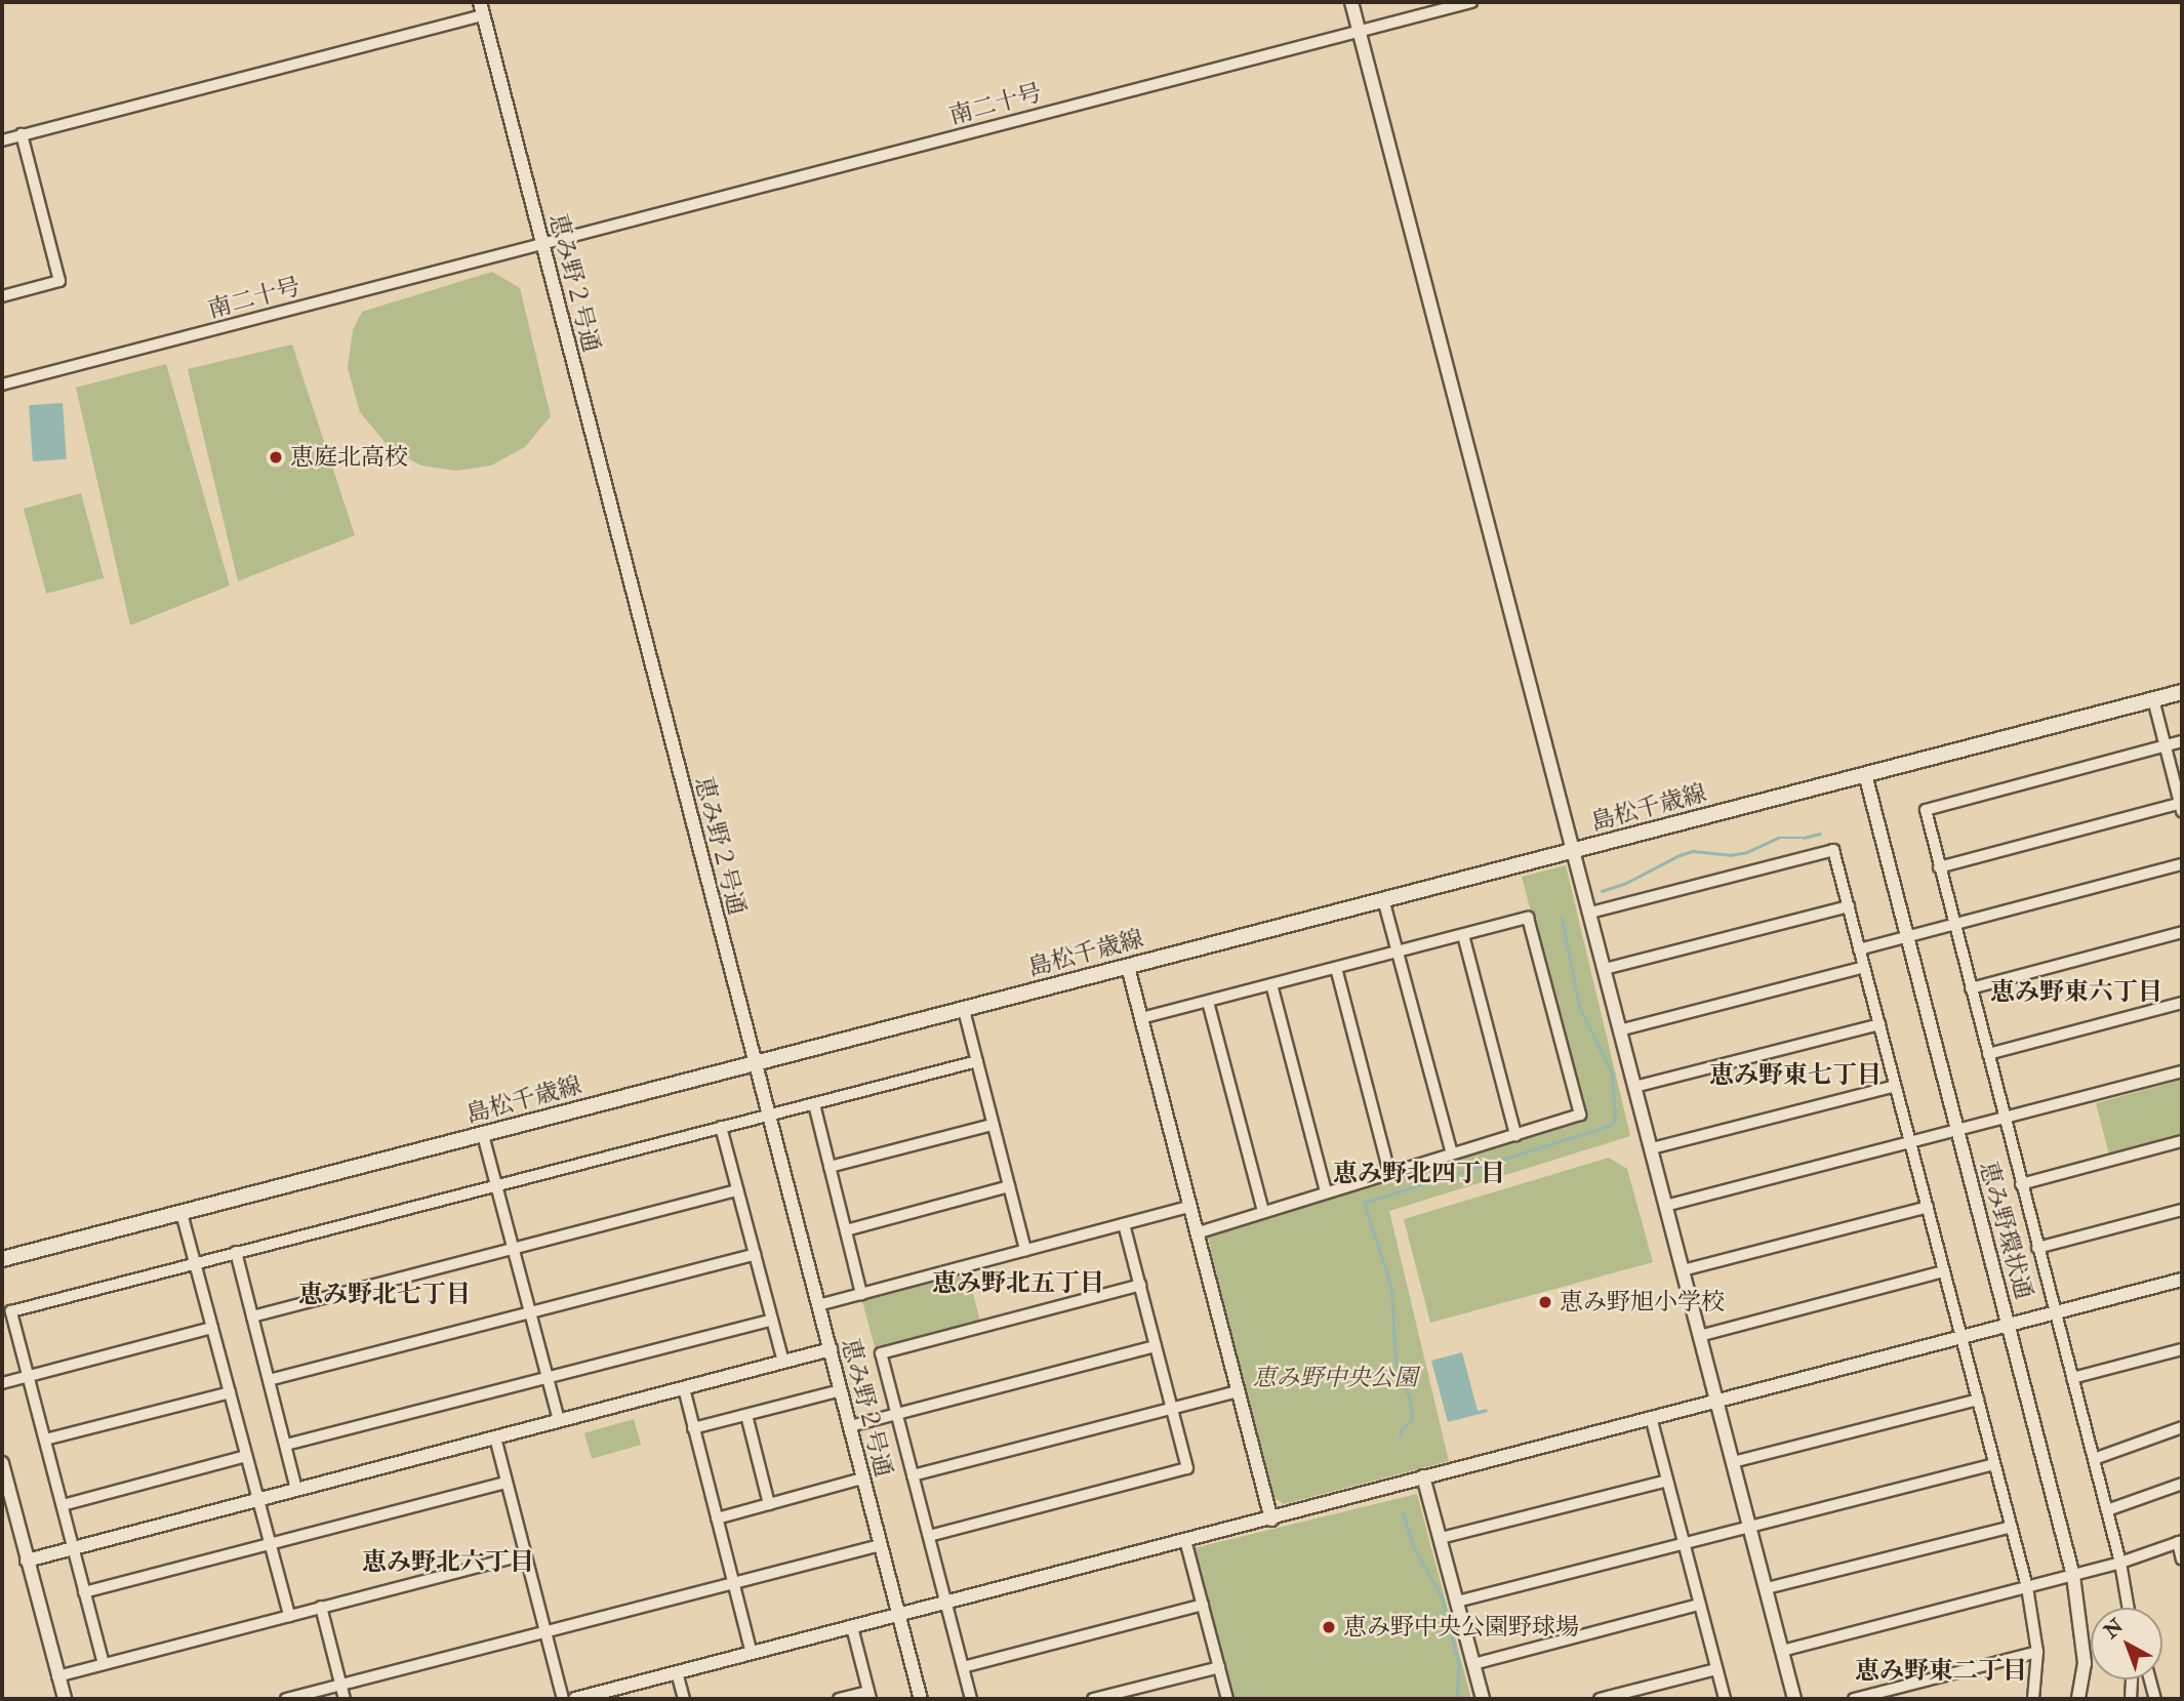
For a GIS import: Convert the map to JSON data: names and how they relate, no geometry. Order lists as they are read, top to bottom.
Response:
{
  "streets": {
    "main road": ["島松千歳線"],
    "street": ["南二十号", "恵み野２号通", "恵み野環状通"]
  },
  "crossings": [
    ["南二十号", "恵み野２号通"],
    ["恵み野２号通", "島松千歳線"],
    ["島松千歳線", "恵み野環状通"]
  ],
  "districts": [
    "恵み野東六丁目",
    "恵み野東七丁目",
    "恵み野北四丁目",
    "恵み野北五丁目",
    "恵み野北七丁目",
    "恵み野北六丁目",
    "恵み野東二丁目"
  ],
  "parks": ["恵み野中央公園"],
  "places": ["恵庭北高校", "恵み野旭小学校", "恵み野中央公園野球場"],
  "north": "top left"
}
